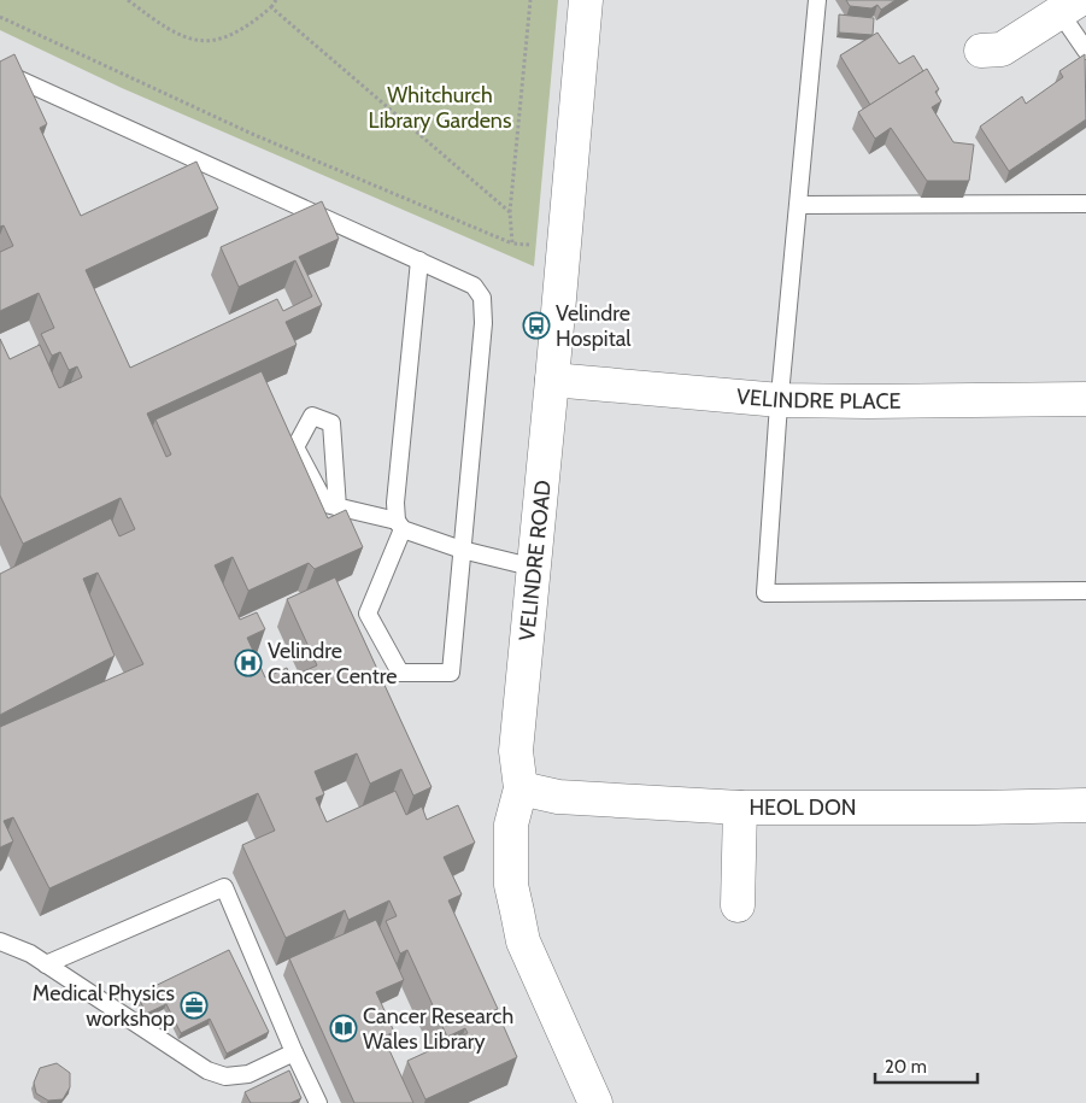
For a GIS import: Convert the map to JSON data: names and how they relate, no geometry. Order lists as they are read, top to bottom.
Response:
{
  "streets": {
    "street": ["VELINDRE PLACE", "VELINDRE ROAD", "HEOL DON"]
  },
  "crossings": [
    ["VELINDRE PLACE", "VELINDRE ROAD"],
    ["VELINDRE ROAD", "HEOL DON"]
  ],
  "parks": ["Whitchurch Library Gardens"],
  "places": {
    "bus stop": ["Velindre Hospital"],
    "hospital": ["Velindre Cancer Centre"],
    "office": ["Medical Physics workshop"],
    "library": ["Cancer Research Wales Library"]
  },
  "scale_bar": "20 m"
}
